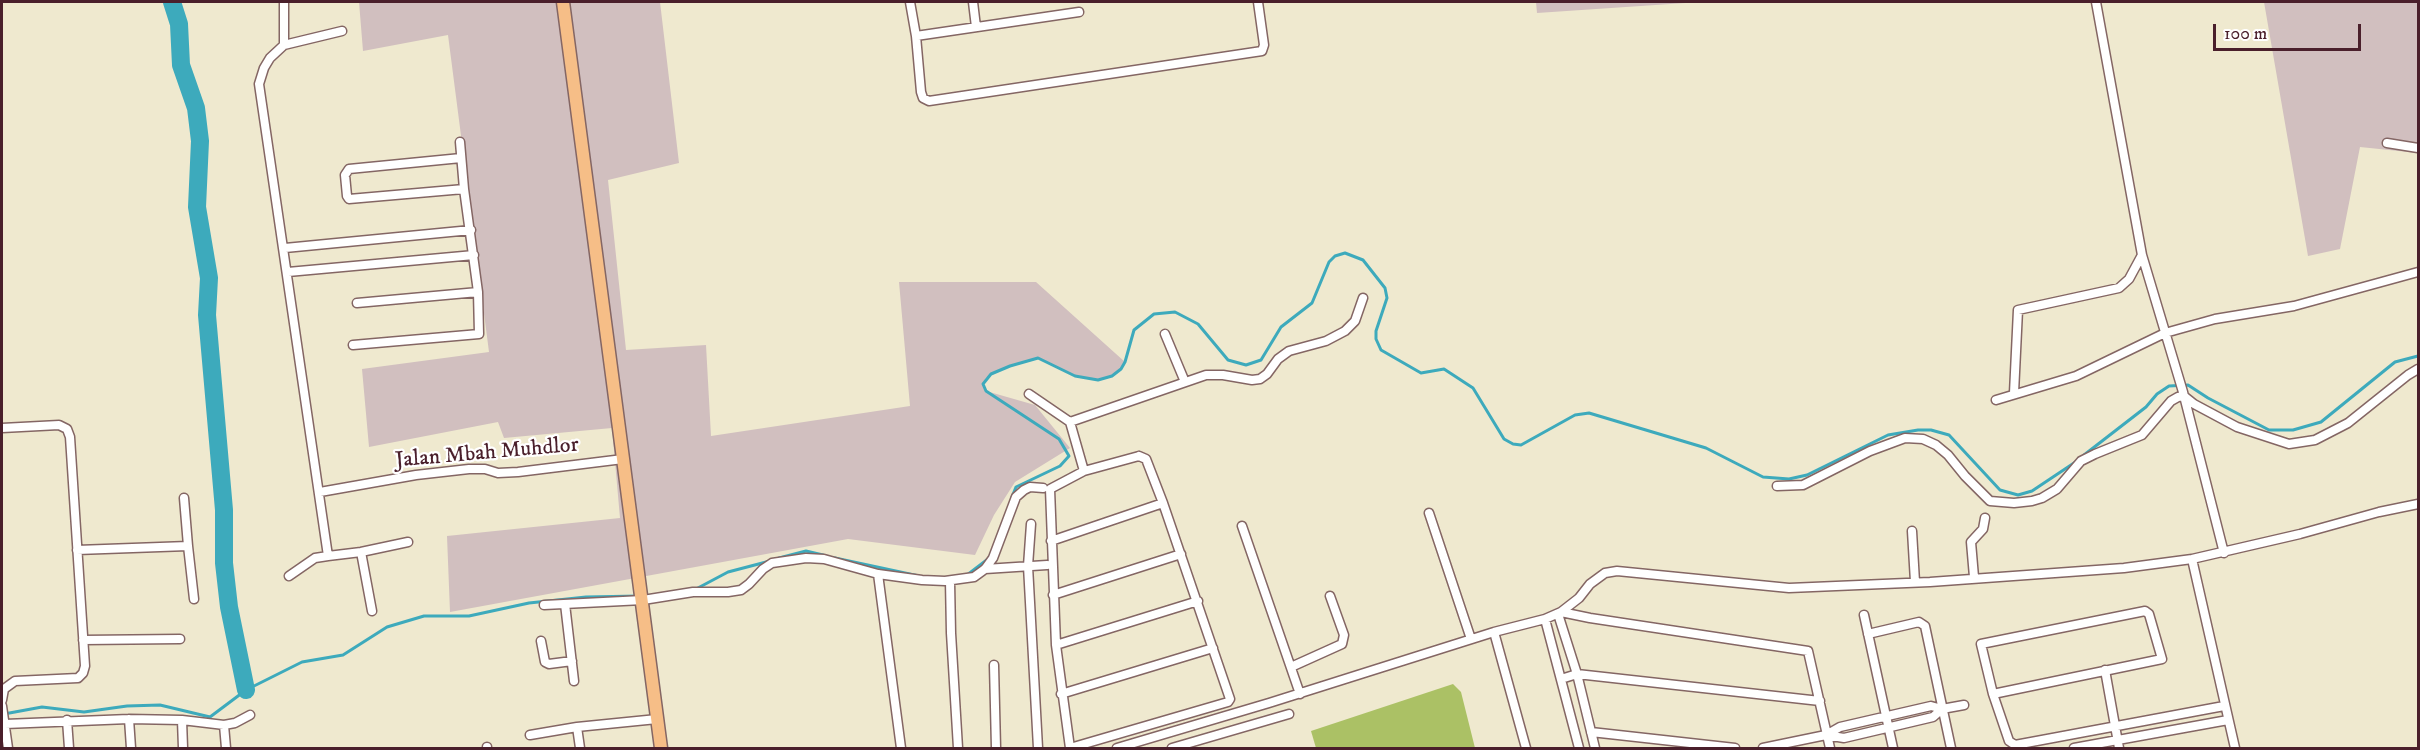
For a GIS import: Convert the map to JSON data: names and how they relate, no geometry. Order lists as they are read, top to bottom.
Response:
{
  "streets": {
    "street": ["Jalan Mbah Muhdlor"]
  },
  "scale_bar": "100 m"
}
